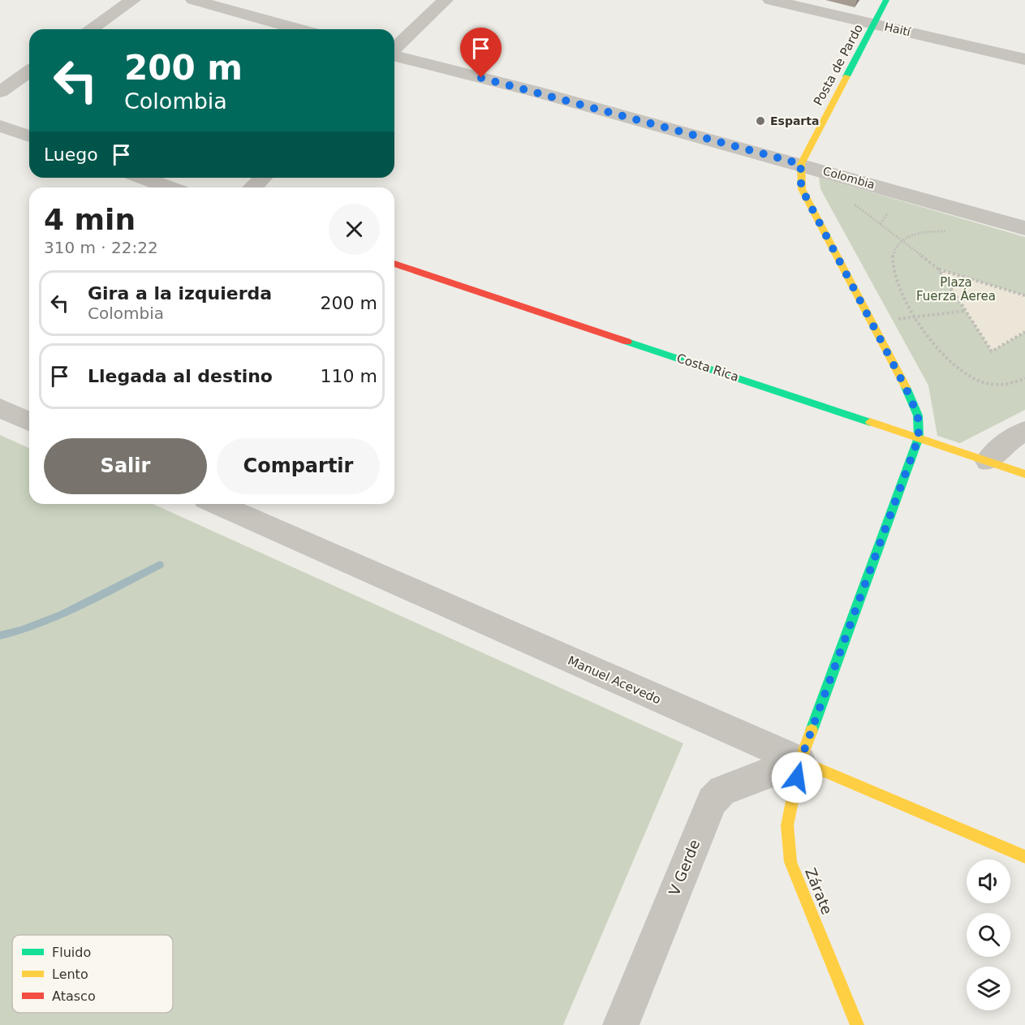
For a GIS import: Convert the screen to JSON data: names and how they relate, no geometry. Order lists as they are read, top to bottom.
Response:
{
  "streets": {
    "street": [
      "Haití",
      "Posta de Pardo",
      "Colombia",
      "Costa Rica",
      "Manuel Acevedo",
      "V Gerde",
      "Zárate"
    ]
  },
  "crossings": [
    ["Haití", "Posta de Pardo"],
    ["Posta de Pardo", "Colombia"],
    ["Posta de Pardo", "Costa Rica"],
    ["Posta de Pardo", "Manuel Acevedo"],
    ["Posta de Pardo", "V Gerde"],
    ["Posta de Pardo", "Zárate"],
    ["Manuel Acevedo", "V Gerde"],
    ["Manuel Acevedo", "Zárate"],
    ["V Gerde", "Zárate"]
  ],
  "parks": ["Plaza Fuerza Áerea"],
  "places": ["Esparta"],
  "legend": ["Fluido", "Lento", "Atasco"],
  "page": {
    "turn": ["200 m", "Colombia"],
    "then": "Luego",
    "heading": ["4 min", "310 m · 22:22"],
    "list": [
      {
        "name": "Gira a la izquierda",
        "note": "Colombia",
        "value": "200 m"
      },
      {
        "name": "Llegada al destino",
        "value": "110 m"
      }
    ],
    "buttons": ["Salir", "Compartir"]
  }
}
